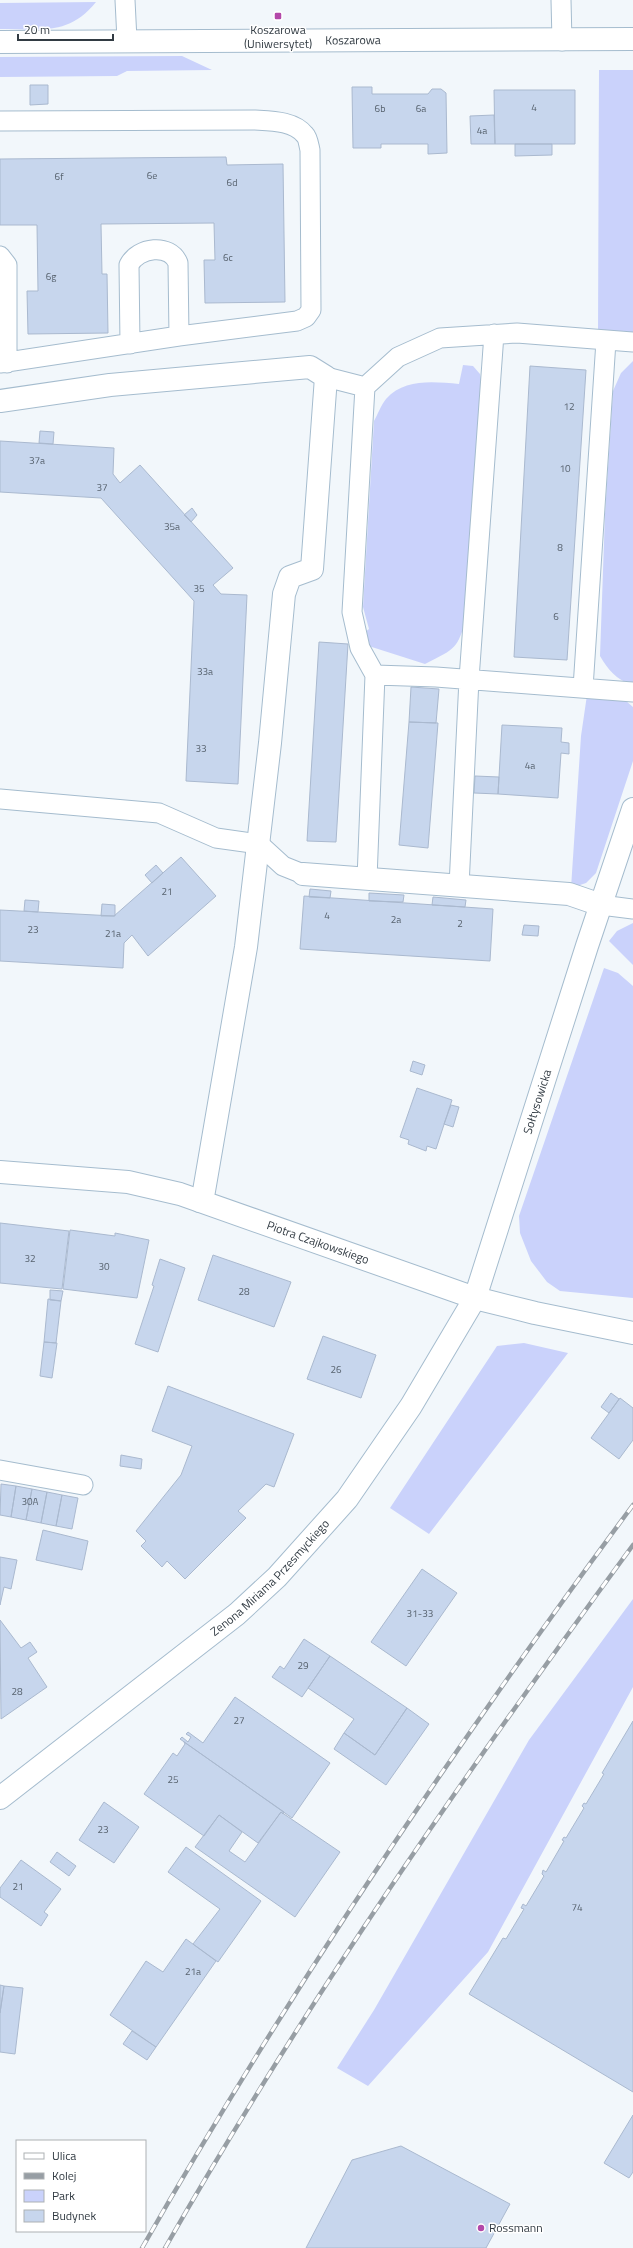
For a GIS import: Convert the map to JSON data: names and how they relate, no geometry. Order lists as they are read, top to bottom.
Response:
{
  "streets": {
    "street": [
      "Koszarowa",
      "Sołtysowicka",
      "Piotra Czajkowskiego",
      "Zenona Miriama Przesmyckiego"
    ]
  },
  "crossings": [
    ["Sołtysowicka", "Piotra Czajkowskiego"],
    ["Sołtysowicka", "Zenona Miriama Przesmyckiego"],
    ["Piotra Czajkowskiego", "Zenona Miriama Przesmyckiego"]
  ],
  "places": {
    "transit": ["Koszarowa (Uniwersytet)"],
    "other": ["Rossmann"]
  },
  "house_numbers": [
    "4",
    "6b",
    "6a",
    "4a",
    "6e",
    "6f",
    "6d",
    "6c",
    "6g",
    "12",
    "37a",
    "10",
    "37",
    "35a",
    "8",
    "35",
    "6",
    "33a",
    "33",
    "4a",
    "21",
    "4",
    "2a",
    "2",
    "23",
    "21a",
    "32",
    "30",
    "28",
    "26",
    "30A",
    "31-33",
    "29",
    "28",
    "27",
    "25",
    "23",
    "21",
    "74",
    "21a"
  ],
  "legend": [
    "Ulica",
    "Kolej",
    "Park",
    "Budynek"
  ],
  "scale_bar": "20 m"
}
